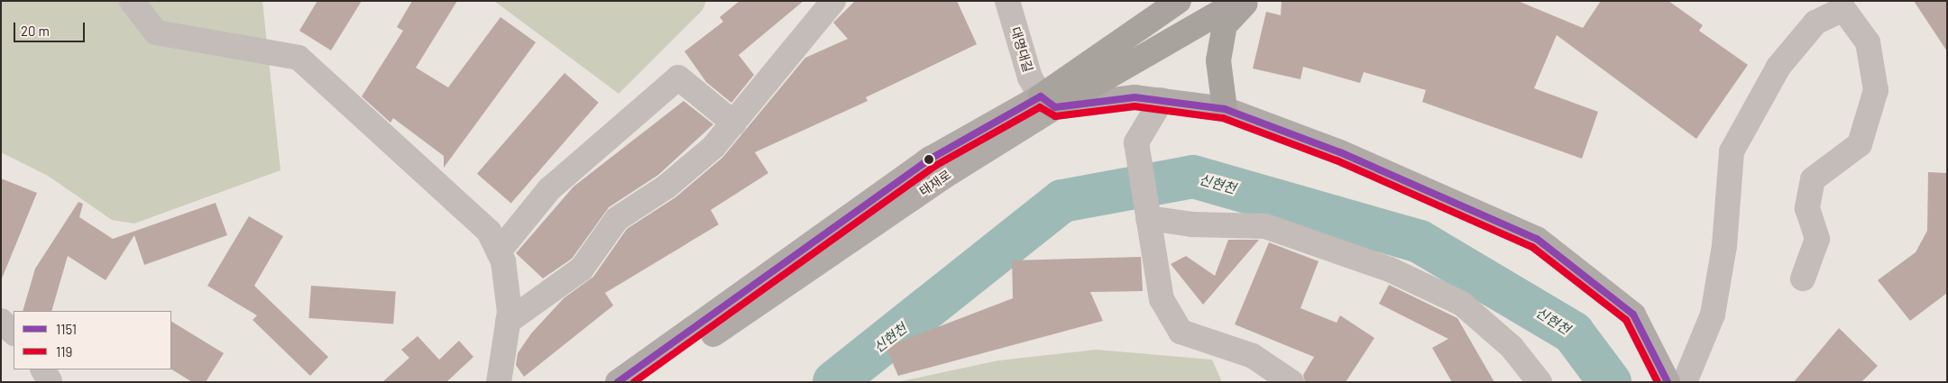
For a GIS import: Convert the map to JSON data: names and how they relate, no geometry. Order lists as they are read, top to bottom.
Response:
{
  "streets": {
    "highway": ["태재로"],
    "street": ["대명대길"]
  },
  "crossings": [
    ["대명대길", "태재로"]
  ],
  "water": ["신현천"],
  "lines": ["transit line 1151", "transit line 119"],
  "legend": ["1151", "119"],
  "scale_bar": "20 m"
}
